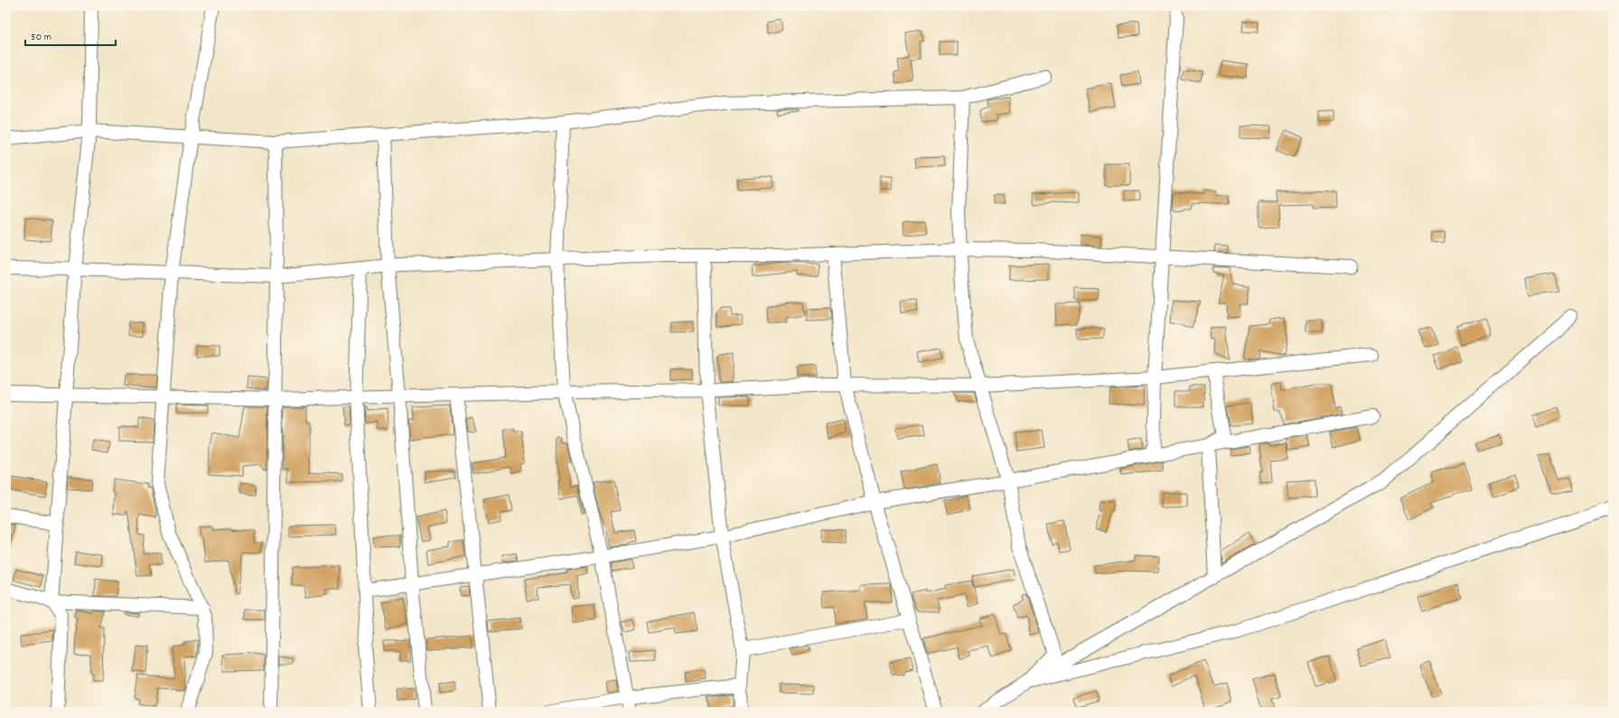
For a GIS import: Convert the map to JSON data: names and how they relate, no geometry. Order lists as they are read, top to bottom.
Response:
{
  "scale_bar": "50 m"
}
